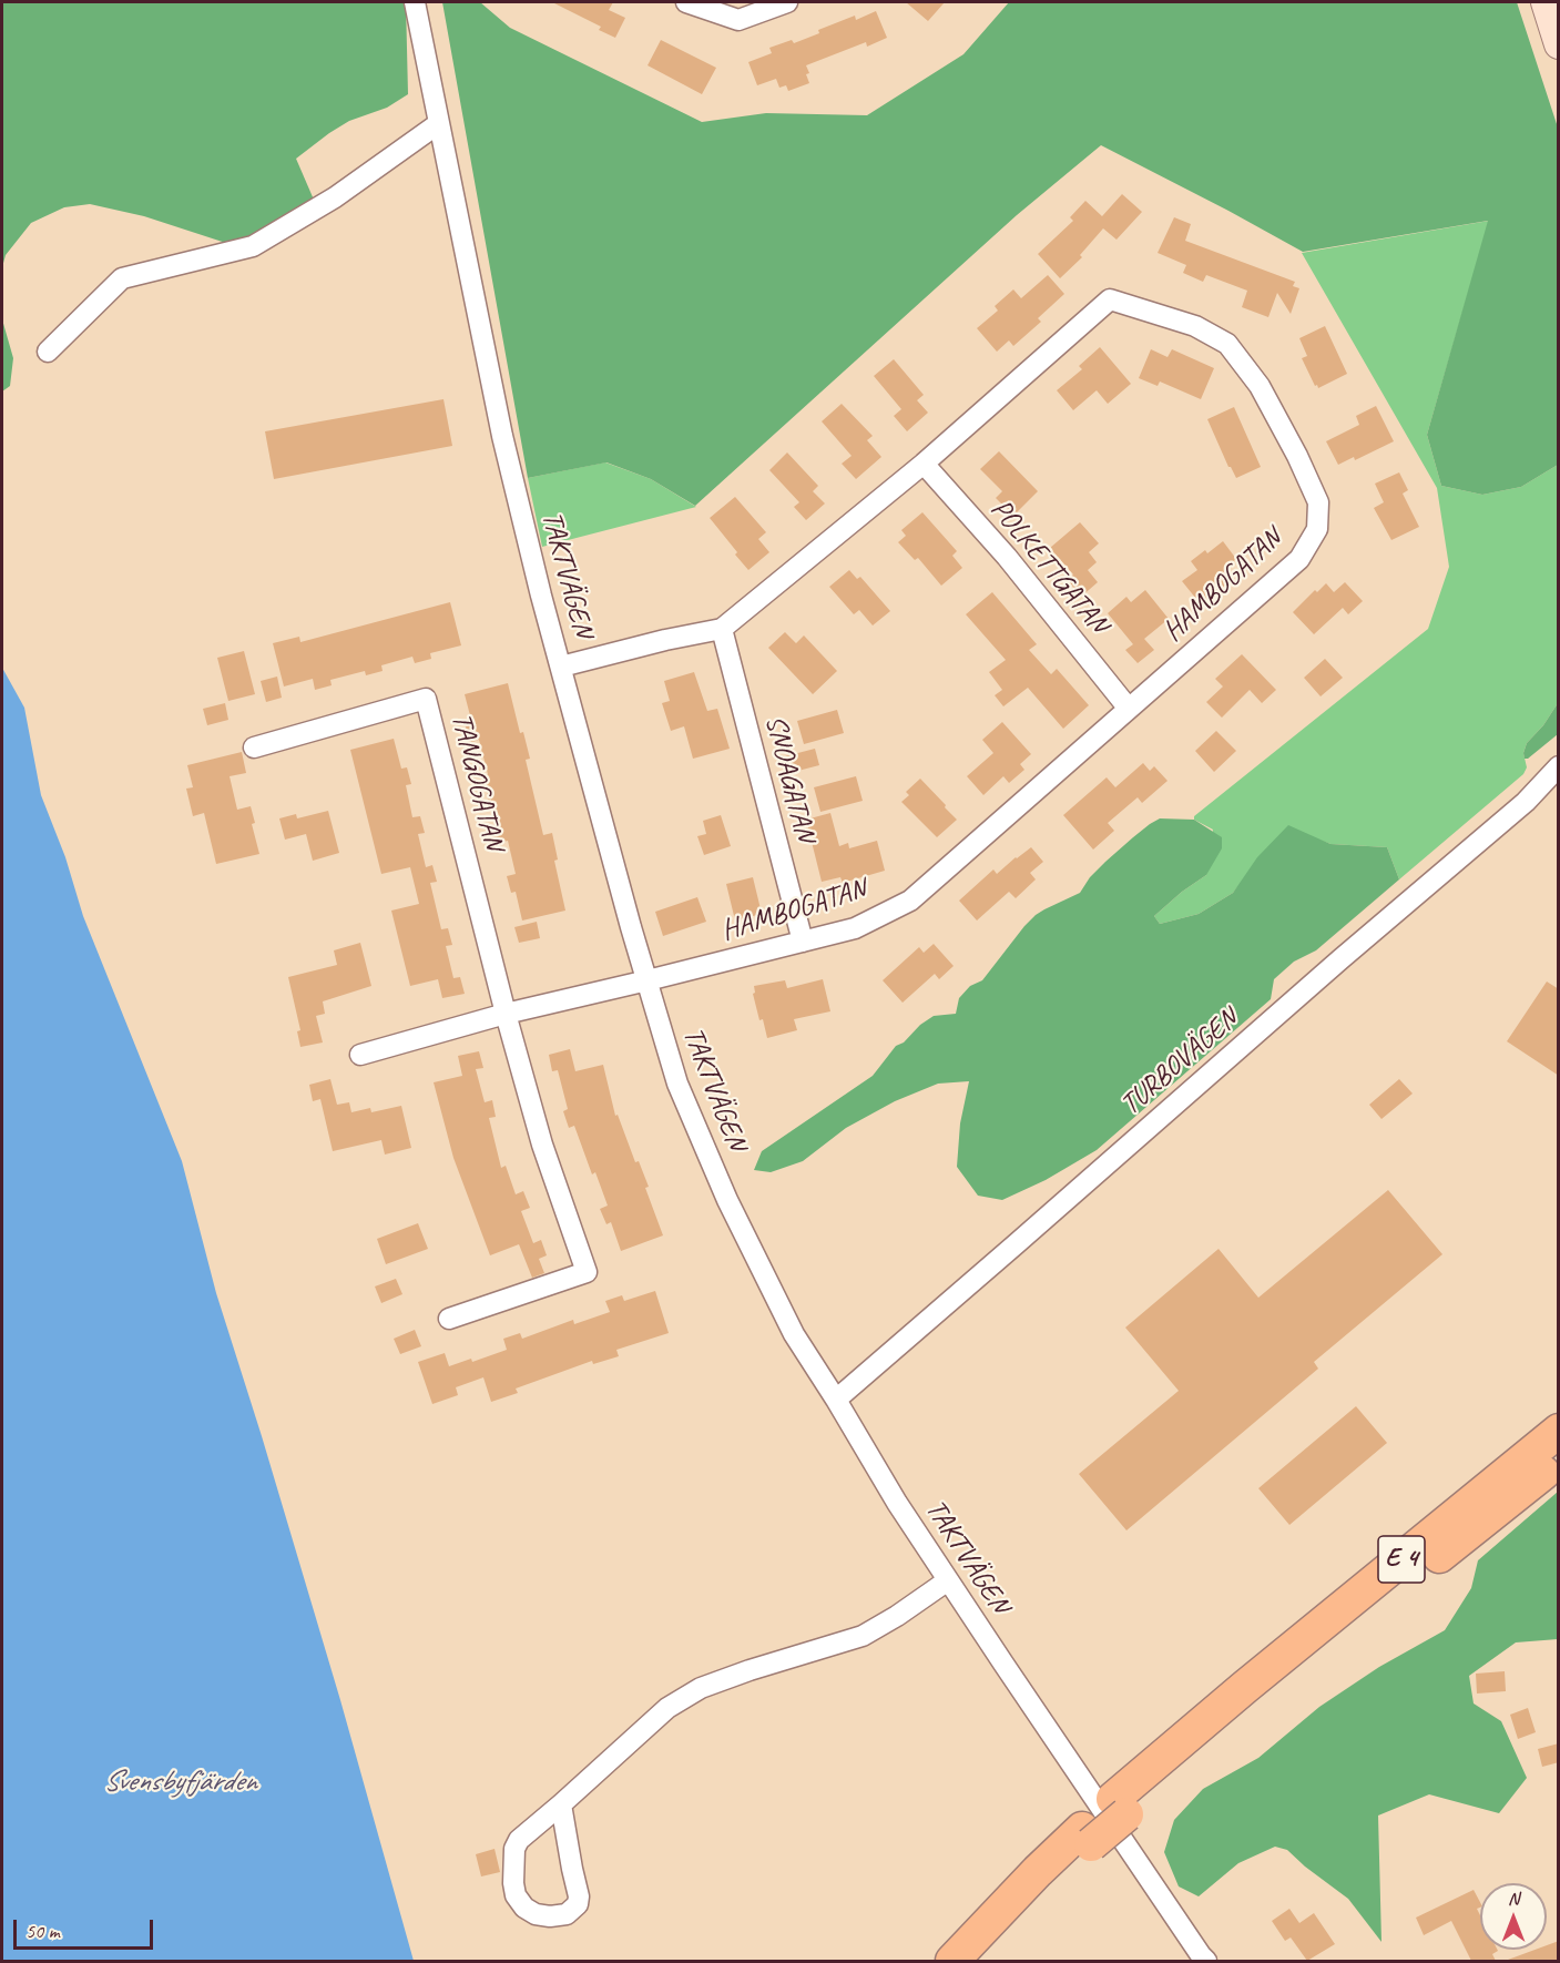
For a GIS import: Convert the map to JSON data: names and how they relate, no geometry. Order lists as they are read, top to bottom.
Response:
{
  "streets": {
    "highway": ["E 4"],
    "street": [
      "POLKETTGATAN",
      "TAKTVÄGEN",
      "HAMBOGATAN",
      "SNOAGATAN",
      "TANGOGATAN",
      "TURBOVÄGEN"
    ]
  },
  "crossings": [
    ["POLKETTGATAN", "HAMBOGATAN"],
    ["TAKTVÄGEN", "HAMBOGATAN"],
    ["TAKTVÄGEN", "TURBOVÄGEN"],
    ["HAMBOGATAN", "SNOAGATAN"]
  ],
  "water": ["Svensbyfjärden"],
  "scale_bar": "50 m",
  "north": "top"
}
